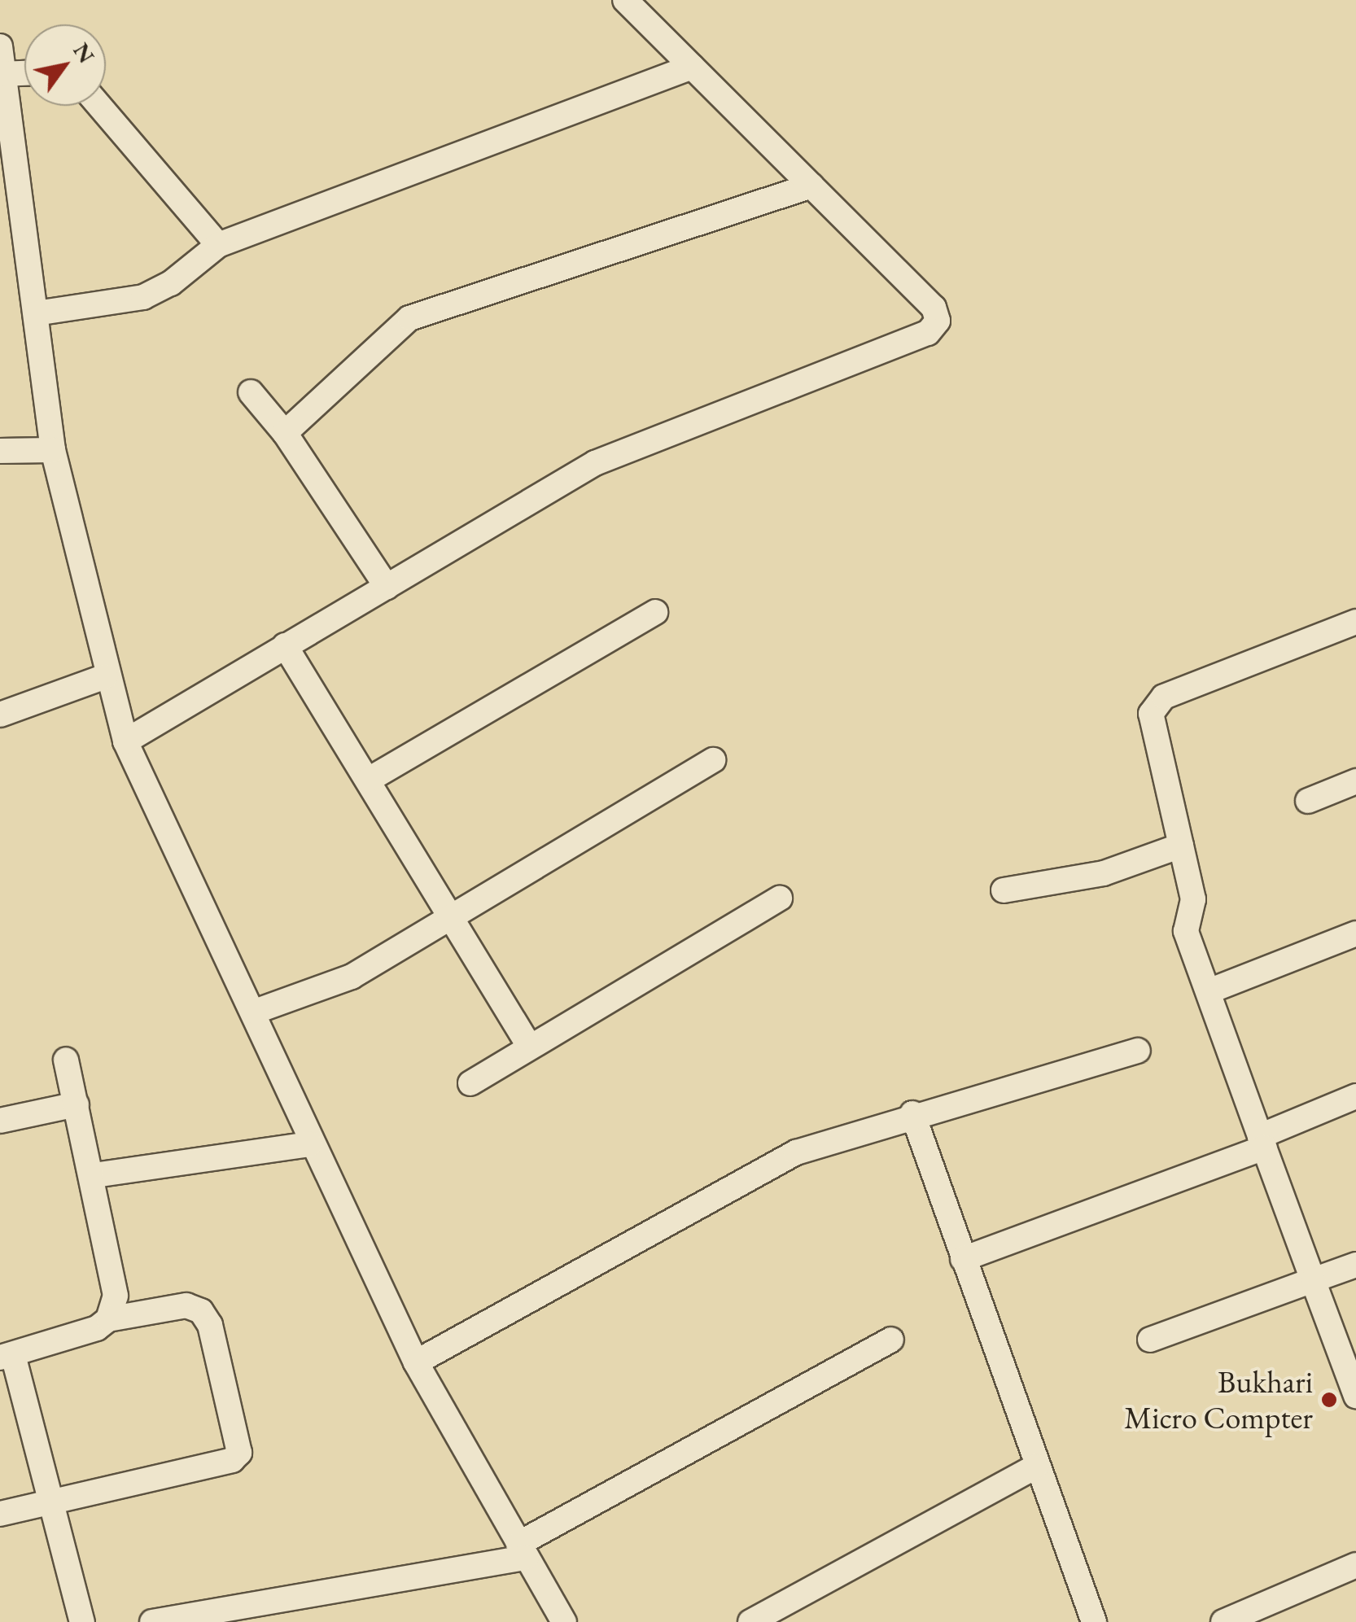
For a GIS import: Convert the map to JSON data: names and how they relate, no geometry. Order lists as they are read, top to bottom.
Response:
{
  "places": ["Bukhari Micro Compter"],
  "north": "top right"
}
